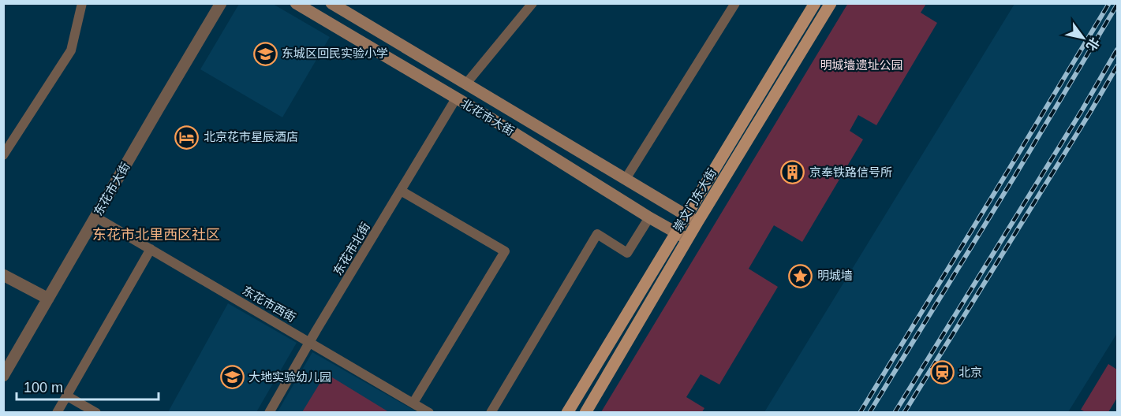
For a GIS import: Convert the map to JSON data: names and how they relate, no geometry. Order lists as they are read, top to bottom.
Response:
{
  "streets": {
    "main road": ["北花市大街", "崇文门东大街"],
    "street": ["东花市大街", "东花市北街", "东花市西街"]
  },
  "crossings": [
    ["北花市大街", "崇文门东大街"],
    ["北花市大街", "东花市北街"],
    ["东花市大街", "东花市西街"],
    ["东花市北街", "东花市西街"]
  ],
  "districts": ["东花市北里西区社区"],
  "parks": ["明城墙遗址公园"],
  "places": {
    "school or university": ["东城区回民实验小学", "大地实验幼儿园"],
    "hotel": ["北京花市星辰酒店"],
    "building": ["京奉铁路信号所"],
    "place": ["明城墙"],
    "station": ["北京"]
  },
  "scale_bar": "100 m",
  "north": "bottom right"
}
